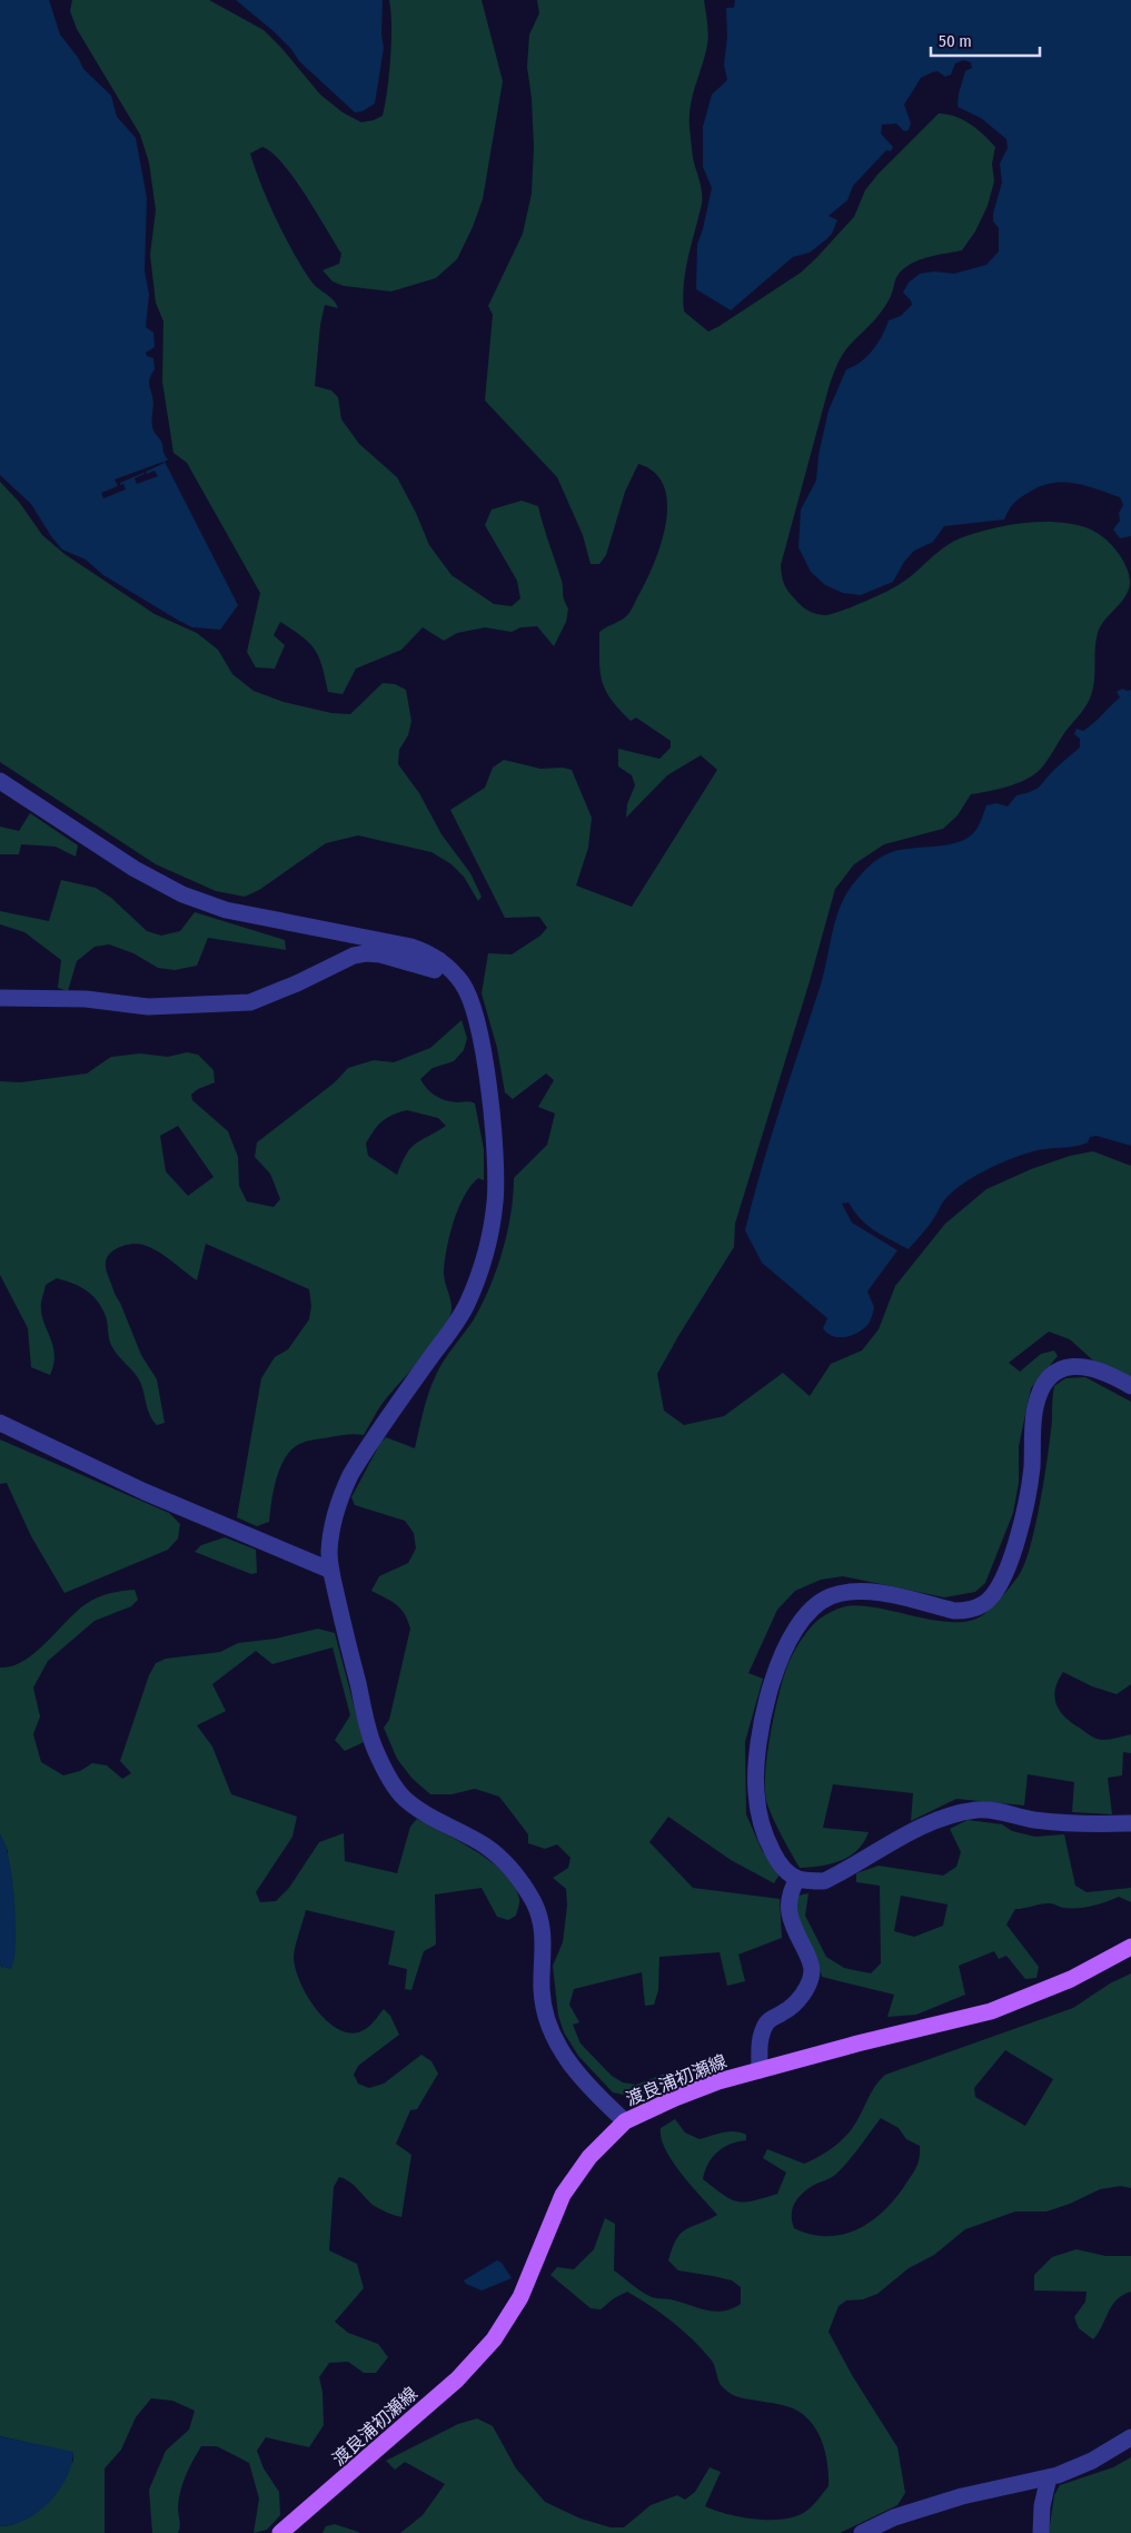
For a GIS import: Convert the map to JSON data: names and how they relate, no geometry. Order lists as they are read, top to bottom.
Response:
{
  "streets": {
    "main road": ["渡良浦初瀬線"]
  },
  "scale_bar": "50 m"
}
